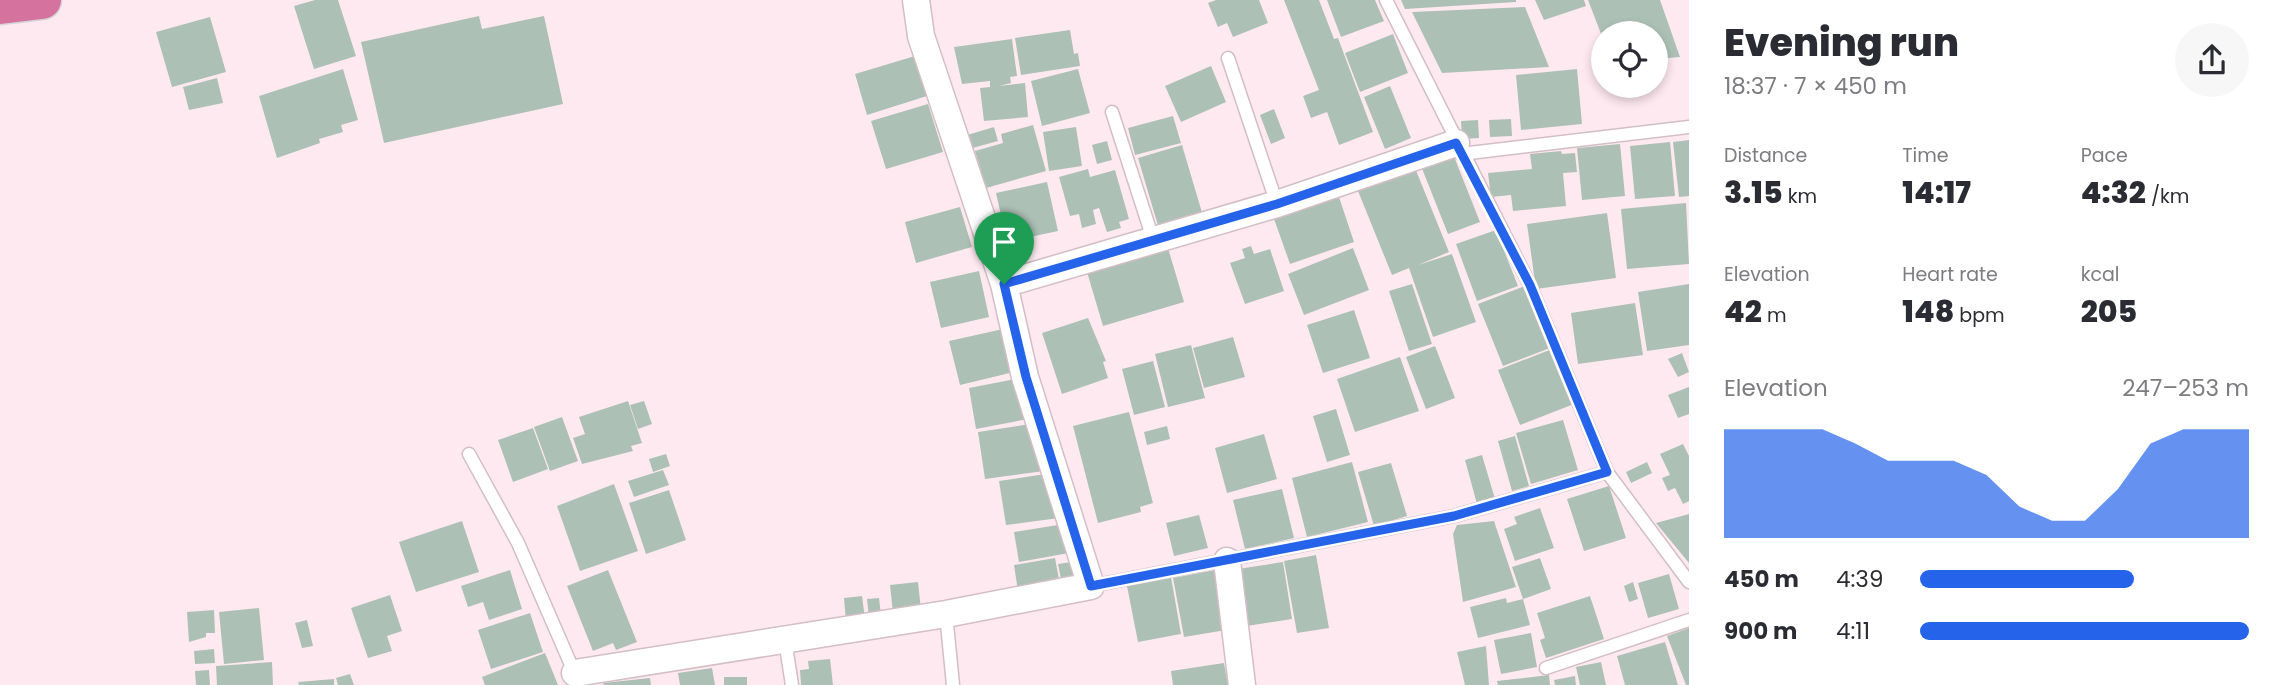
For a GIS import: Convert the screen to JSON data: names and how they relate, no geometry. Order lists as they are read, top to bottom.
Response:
{
  "page": {
    "heading": ["Evening run", "18:37 · 7 × 450 m"],
    "stats": [
      ["Distance", "3.15 km"],
      ["Time", "14:17"],
      ["Pace", "4:32 /km"],
      ["Elevation", "42 m"],
      ["Heart rate", "148 bpm"],
      ["kcal", "205"]
    ],
    "chart": ["Elevation", "247–253 m"],
    "list": [
      {
        "name": "450 m",
        "note": "4:39"
      },
      {
        "name": "900 m",
        "note": "4:11"
      }
    ]
  }
}
